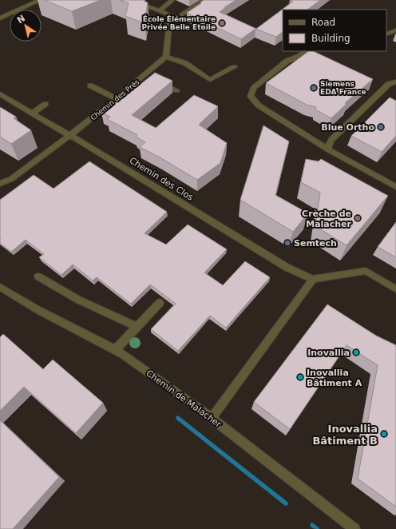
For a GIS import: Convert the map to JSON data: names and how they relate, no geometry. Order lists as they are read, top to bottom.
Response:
{
  "streets": {
    "street": ["Chemin des Prés", "Chemin des Clos", "Chemin de Malacher"]
  },
  "crossings": [
    ["Chemin des Prés", "Chemin des Clos"]
  ],
  "places": [
    "École Élémentaire Privée Belle Etoile",
    "Siemens EDA France",
    "Blue Ortho",
    "Crèche de Malacher",
    "Semtech",
    "Inovallia",
    "Inovallia Bâtiment A",
    "Inovallia Bâtiment B"
  ],
  "legend": ["Road", "Building"],
  "north": "top left"
}
